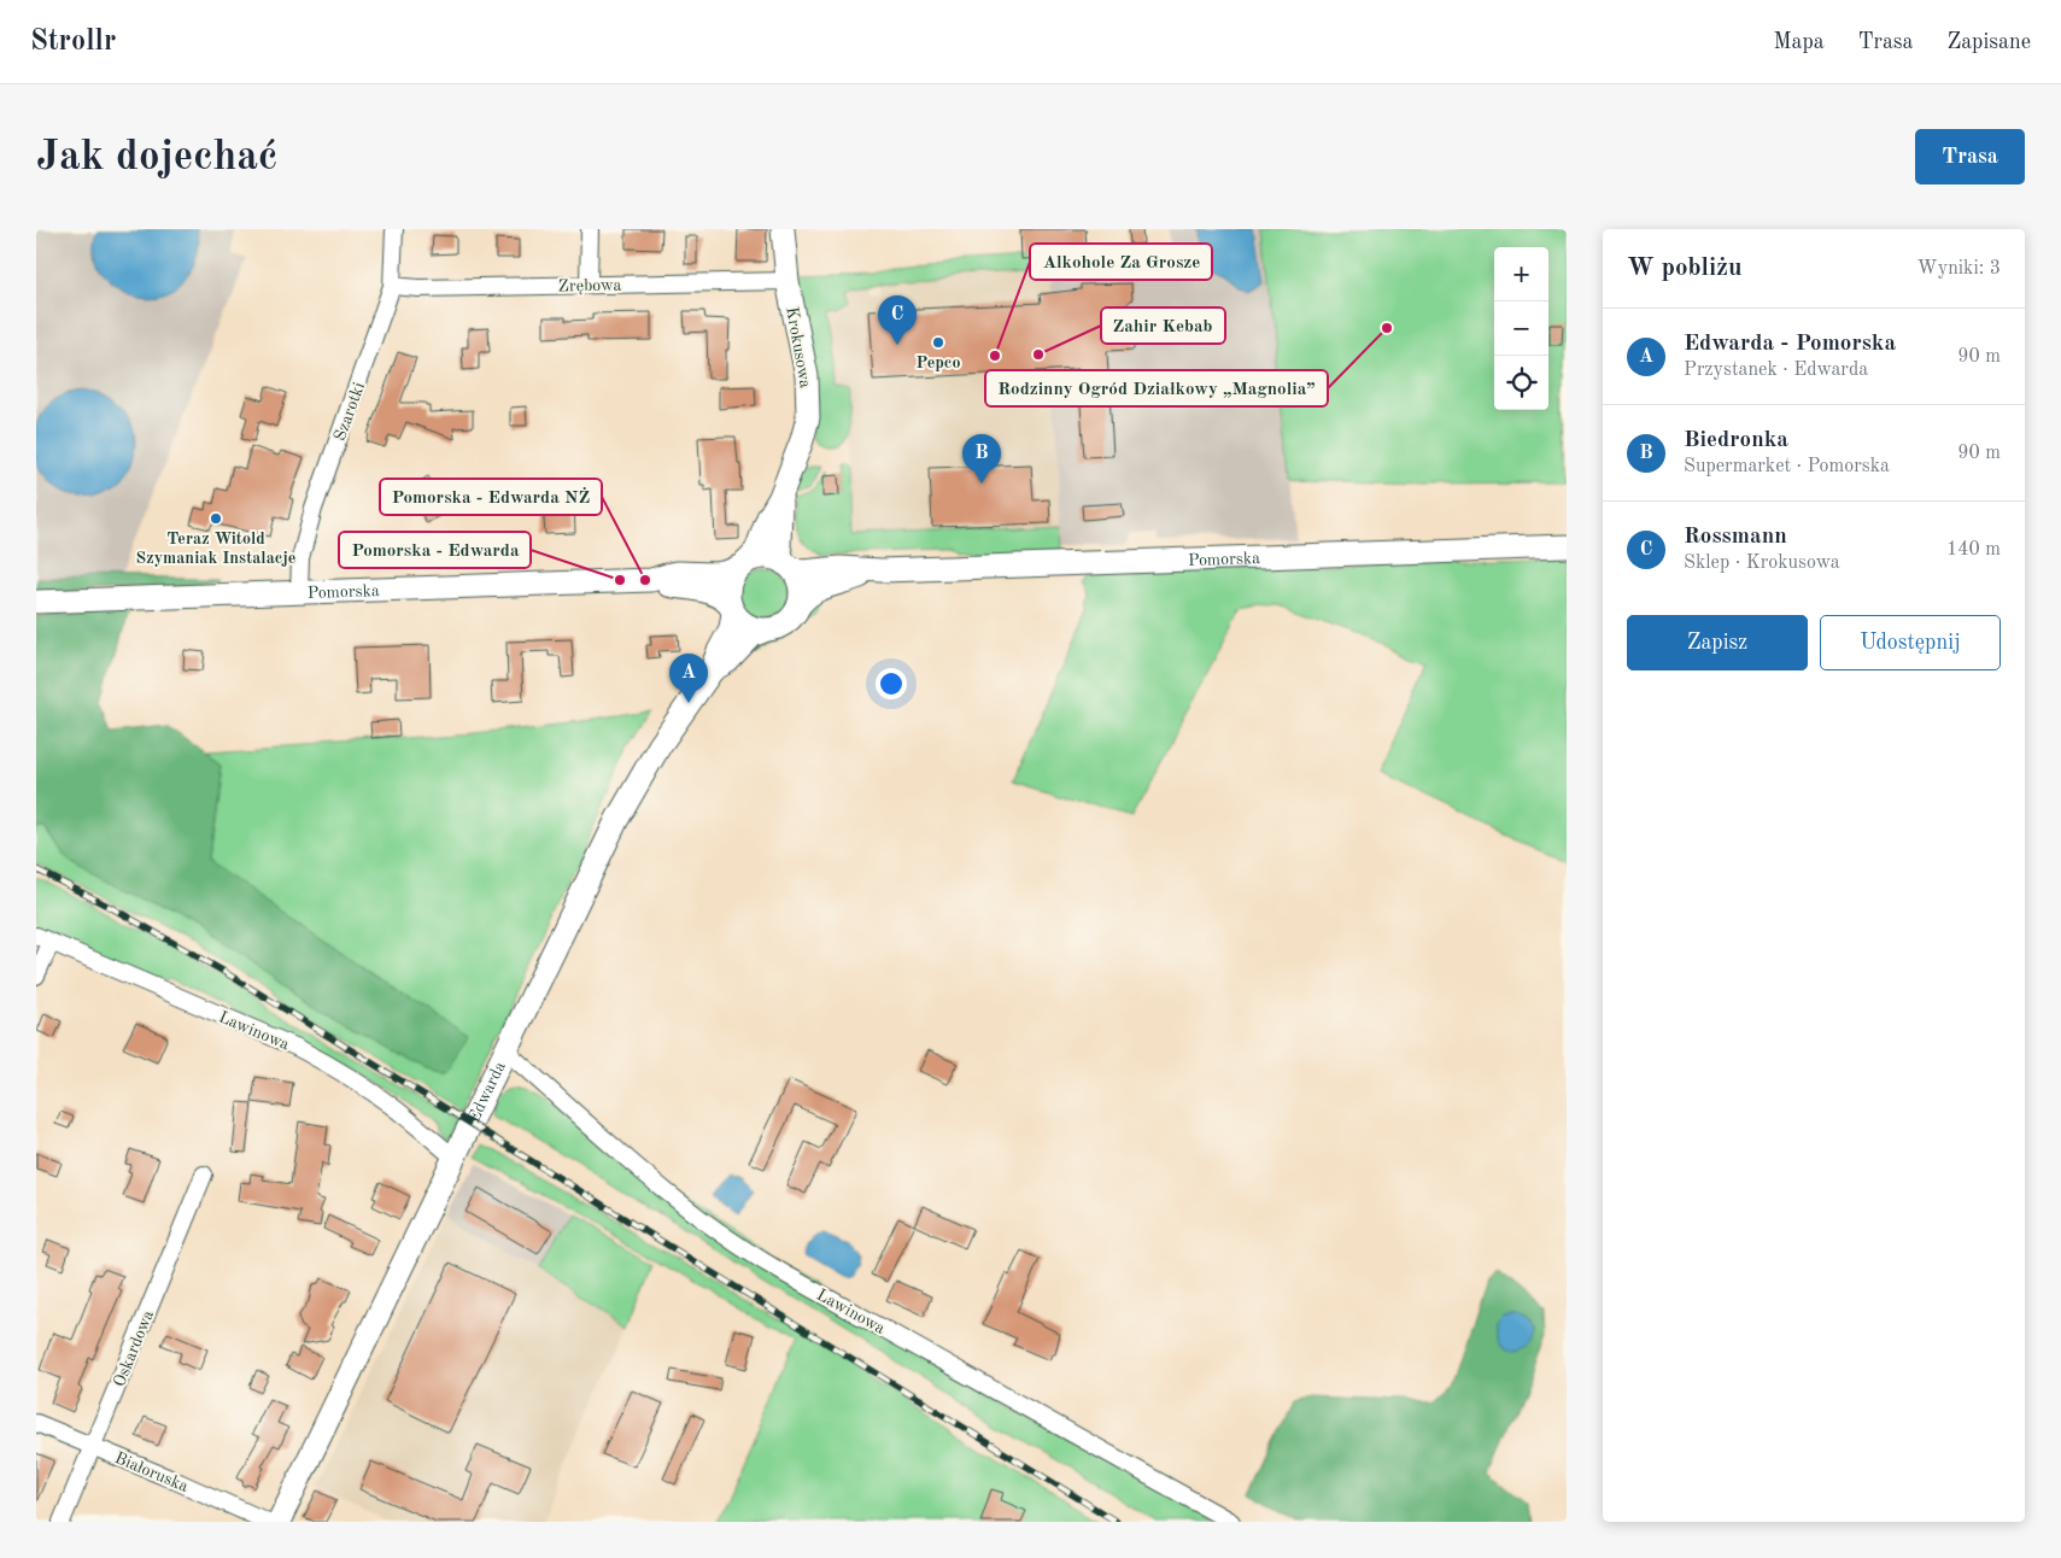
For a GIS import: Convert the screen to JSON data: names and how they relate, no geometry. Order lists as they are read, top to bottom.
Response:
{
  "streets": {
    "street": [
      "Zrębowa",
      "Krokusowa",
      "Szarotki",
      "Pomorska",
      "Lawinowa",
      "Edwarda",
      "Oskardowa",
      "Białoruska"
    ]
  },
  "crossings": [
    ["Zrębowa", "Krokusowa"],
    ["Zrębowa", "Szarotki"],
    ["Krokusowa", "Pomorska"],
    ["Krokusowa", "Edwarda"],
    ["Szarotki", "Pomorska"],
    ["Pomorska", "Edwarda"],
    ["Lawinowa", "Edwarda"],
    ["Oskardowa", "Białoruska"]
  ],
  "places": [
    "Rodzinny Ogród Działkowy „Magnolia”",
    "Pepco",
    "Zahir Kebab",
    "Alkohole Za Grosze",
    "Teraz Witold Szymaniak Instalacje",
    "Pomorska - Edwarda",
    "Pomorska - Edwarda NŻ"
  ],
  "page": {
    "header": "Strollr",
    "nav": ["Mapa", "Trasa", "Zapisane"],
    "buttons": [
      "Trasa",
      ["Zapisz", "Udostępnij"]
    ],
    "title": "Jak dojechać",
    "heading": ["W pobliżu", "Wyniki: 3"],
    "map_buttons": ["+", "−"],
    "pins": ["C", "B", "A"],
    "list": [
      {
        "mark": "A",
        "name": "Edwarda - Pomorska",
        "note": "Przystanek · Edwarda",
        "value": "90 m"
      },
      {
        "mark": "B",
        "name": "Biedronka",
        "note": "Supermarket · Pomorska",
        "value": "90 m"
      },
      {
        "mark": "C",
        "name": "Rossmann",
        "note": "Sklep · Krokusowa",
        "value": "140 m"
      }
    ]
  }
}
